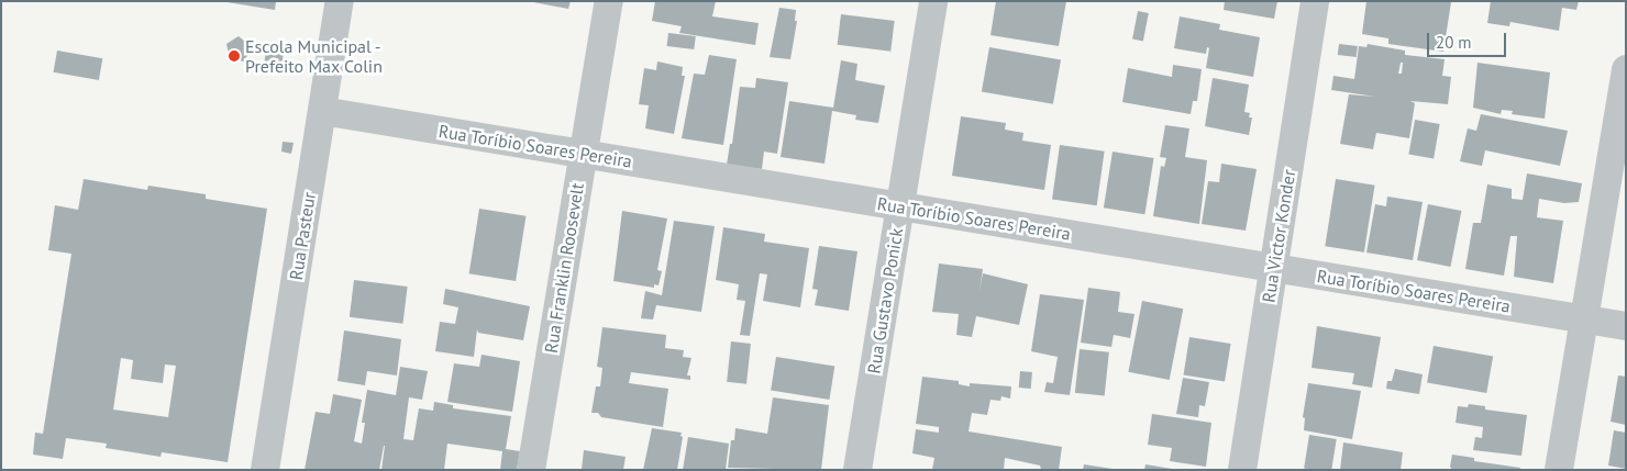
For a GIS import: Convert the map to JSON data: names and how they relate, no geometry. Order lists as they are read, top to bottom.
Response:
{
  "streets": {
    "street": [
      "Rua Toríbio Soares Pereira",
      "Rua Pasteur",
      "Rua Victor Konder",
      "Rua Franklin Roosevelt",
      "Rua Gustavo Ponick"
    ]
  },
  "crossings": [
    ["Rua Toríbio Soares Pereira", "Rua Pasteur"],
    ["Rua Toríbio Soares Pereira", "Rua Victor Konder"],
    ["Rua Toríbio Soares Pereira", "Rua Franklin Roosevelt"],
    ["Rua Toríbio Soares Pereira", "Rua Gustavo Ponick"]
  ],
  "places": ["Escola Municipal - Prefeito Max Colin"],
  "scale_bar": "20 m"
}
